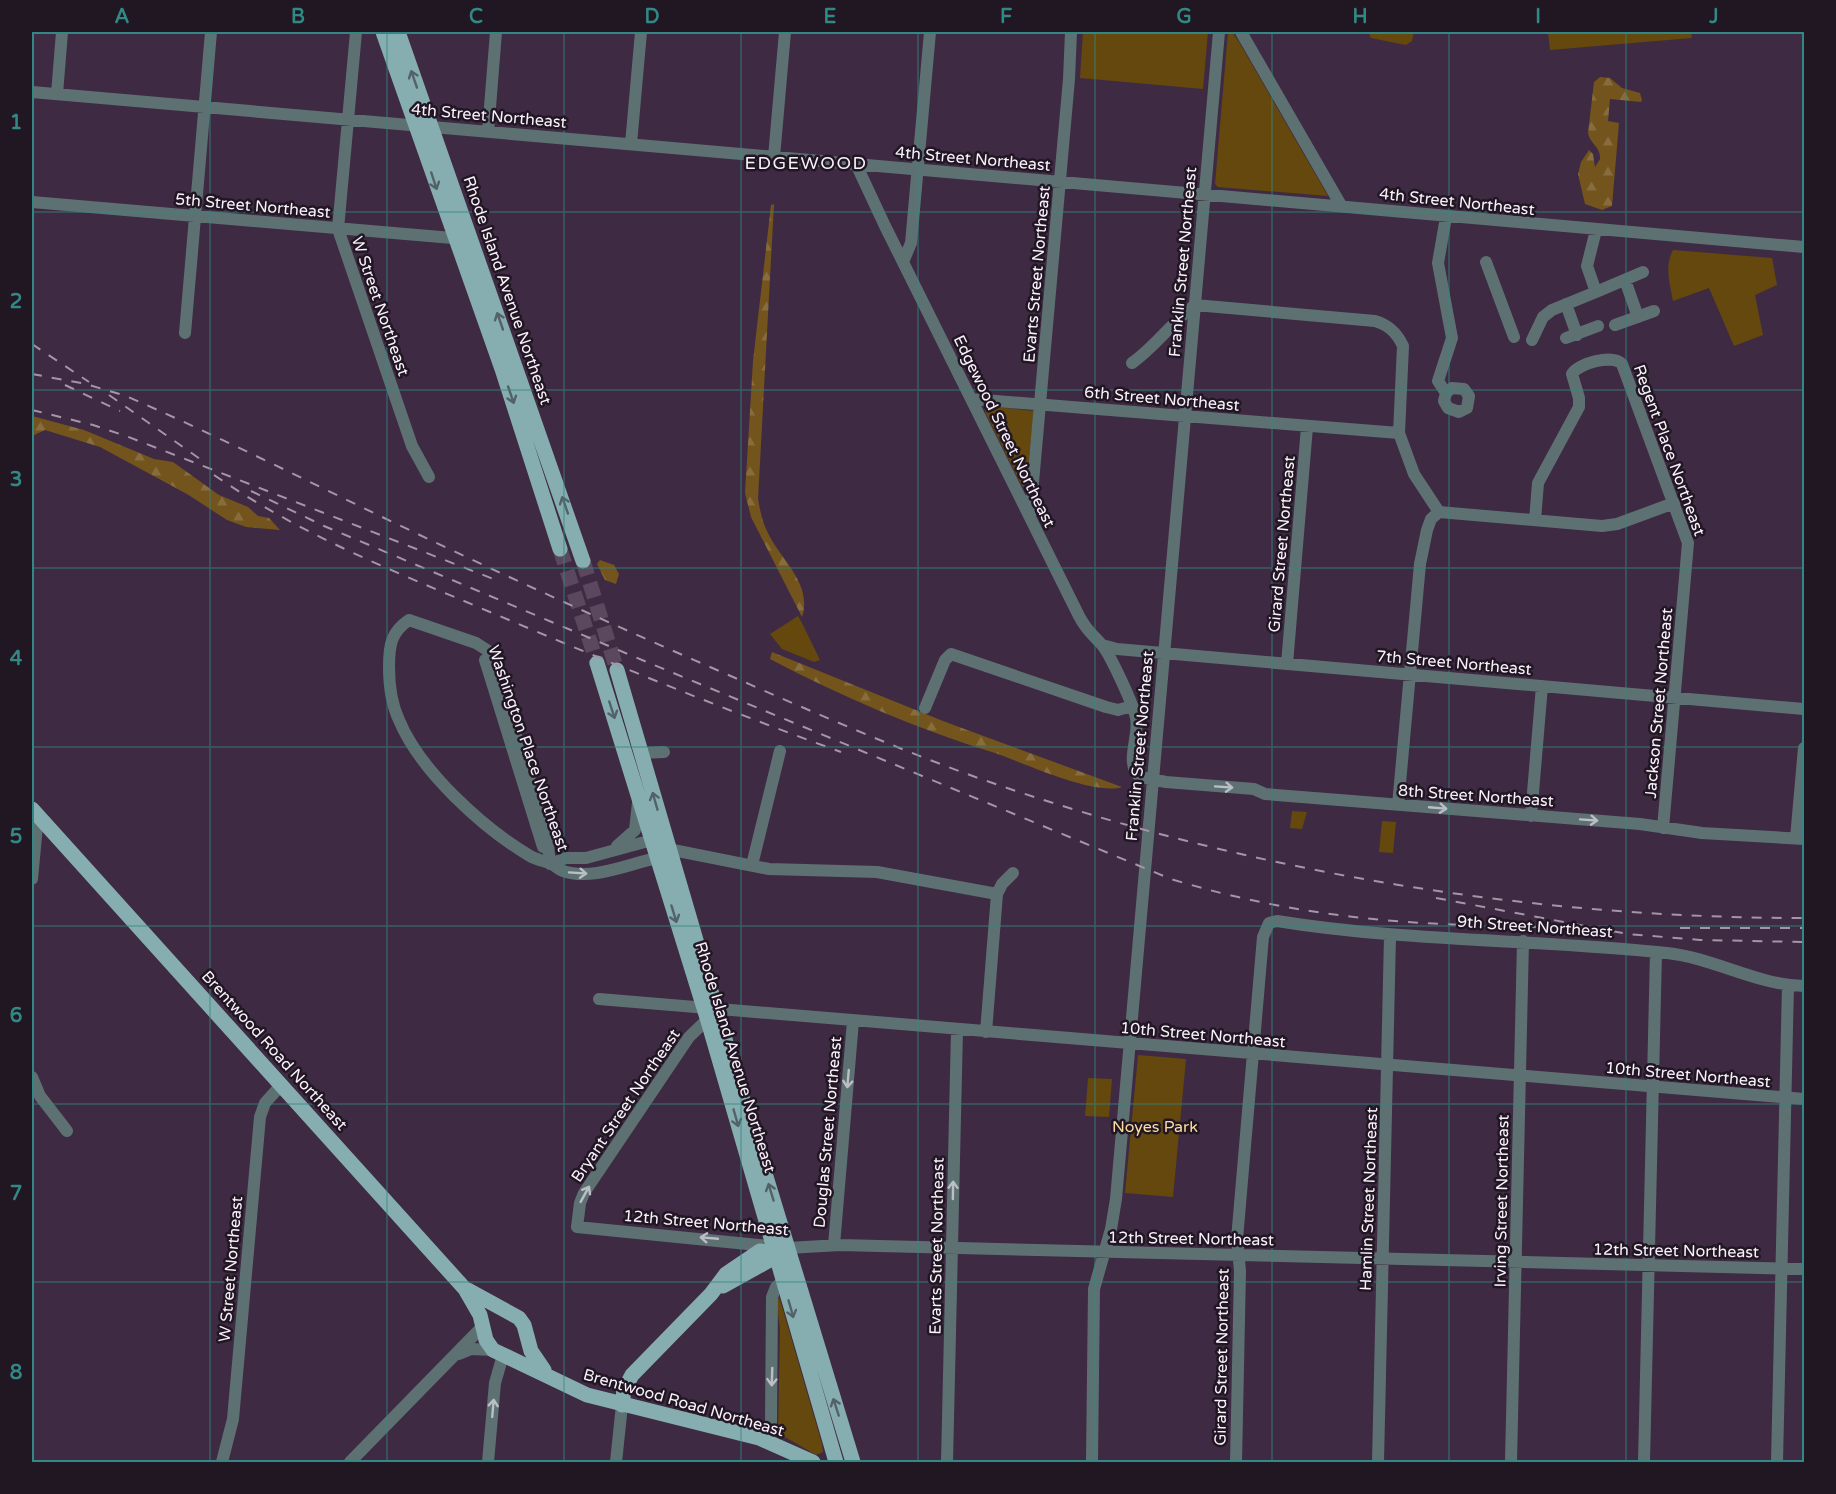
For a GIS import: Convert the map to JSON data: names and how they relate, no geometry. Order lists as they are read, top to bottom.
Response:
{
  "streets": {
    "main road": ["Rhode Island Avenue Northeast", "Brentwood Road Northeast"],
    "street": [
      "4th Street Northeast",
      "5th Street Northeast",
      "Franklin Street Northeast",
      "Evarts Street Northeast",
      "W Street Northeast",
      "6th Street Northeast",
      "Edgewood Street Northeast",
      "Regent Place Northeast",
      "Girard Street Northeast",
      "7th Street Northeast",
      "Jackson Street Northeast",
      "Washington Place Northeast",
      "8th Street Northeast",
      "9th Street Northeast",
      "10th Street Northeast",
      "Bryant Street Northeast",
      "Douglas Street Northeast",
      "Hamlin Street Northeast",
      "Irving Street Northeast",
      "12th Street Northeast"
    ]
  },
  "crossings": [
    ["4th Street Northeast", "Franklin Street Northeast"],
    ["4th Street Northeast", "Evarts Street Northeast"],
    ["4th Street Northeast", "Rhode Island Avenue Northeast"],
    ["4th Street Northeast", "W Street Northeast"],
    ["4th Street Northeast", "Edgewood Street Northeast"],
    ["5th Street Northeast", "Rhode Island Avenue Northeast"],
    ["5th Street Northeast", "W Street Northeast"],
    ["Franklin Street Northeast", "6th Street Northeast"],
    ["Franklin Street Northeast", "7th Street Northeast"],
    ["Franklin Street Northeast", "10th Street Northeast"],
    ["Franklin Street Northeast", "12th Street Northeast"],
    ["Evarts Street Northeast", "6th Street Northeast"],
    ["Evarts Street Northeast", "Edgewood Street Northeast"],
    ["Evarts Street Northeast", "10th Street Northeast"],
    ["Evarts Street Northeast", "12th Street Northeast"],
    ["Rhode Island Avenue Northeast", "Washington Place Northeast"],
    ["Rhode Island Avenue Northeast", "10th Street Northeast"],
    ["Rhode Island Avenue Northeast", "Bryant Street Northeast"],
    ["Rhode Island Avenue Northeast", "12th Street Northeast"],
    ["W Street Northeast", "Brentwood Road Northeast"],
    ["6th Street Northeast", "Edgewood Street Northeast"],
    ["6th Street Northeast", "Girard Street Northeast"],
    ["Edgewood Street Northeast", "7th Street Northeast"],
    ["Edgewood Street Northeast", "8th Street Northeast"],
    ["Regent Place Northeast", "Jackson Street Northeast"],
    ["Girard Street Northeast", "7th Street Northeast"],
    ["Girard Street Northeast", "9th Street Northeast"],
    ["Girard Street Northeast", "10th Street Northeast"],
    ["Girard Street Northeast", "12th Street Northeast"],
    ["7th Street Northeast", "Jackson Street Northeast"],
    ["Jackson Street Northeast", "8th Street Northeast"],
    ["9th Street Northeast", "Hamlin Street Northeast"],
    ["9th Street Northeast", "Irving Street Northeast"],
    ["10th Street Northeast", "Bryant Street Northeast"],
    ["10th Street Northeast", "Douglas Street Northeast"],
    ["10th Street Northeast", "Hamlin Street Northeast"],
    ["10th Street Northeast", "Irving Street Northeast"],
    ["Bryant Street Northeast", "12th Street Northeast"],
    ["Douglas Street Northeast", "12th Street Northeast"],
    ["Hamlin Street Northeast", "12th Street Northeast"],
    ["Irving Street Northeast", "12th Street Northeast"]
  ],
  "one_way": ["8th Street Northeast", "Bryant Street Northeast", "Douglas Street Northeast"],
  "districts": ["EDGEWOOD"],
  "parks": ["Noyes Park"],
  "grid": {
    "columns": [
      "A",
      "B",
      "C",
      "D",
      "E",
      "F",
      "G",
      "H",
      "I",
      "J"
    ],
    "rows": [
      "1",
      "2",
      "3",
      "4",
      "5",
      "6",
      "7",
      "8"
    ]
  }
}
